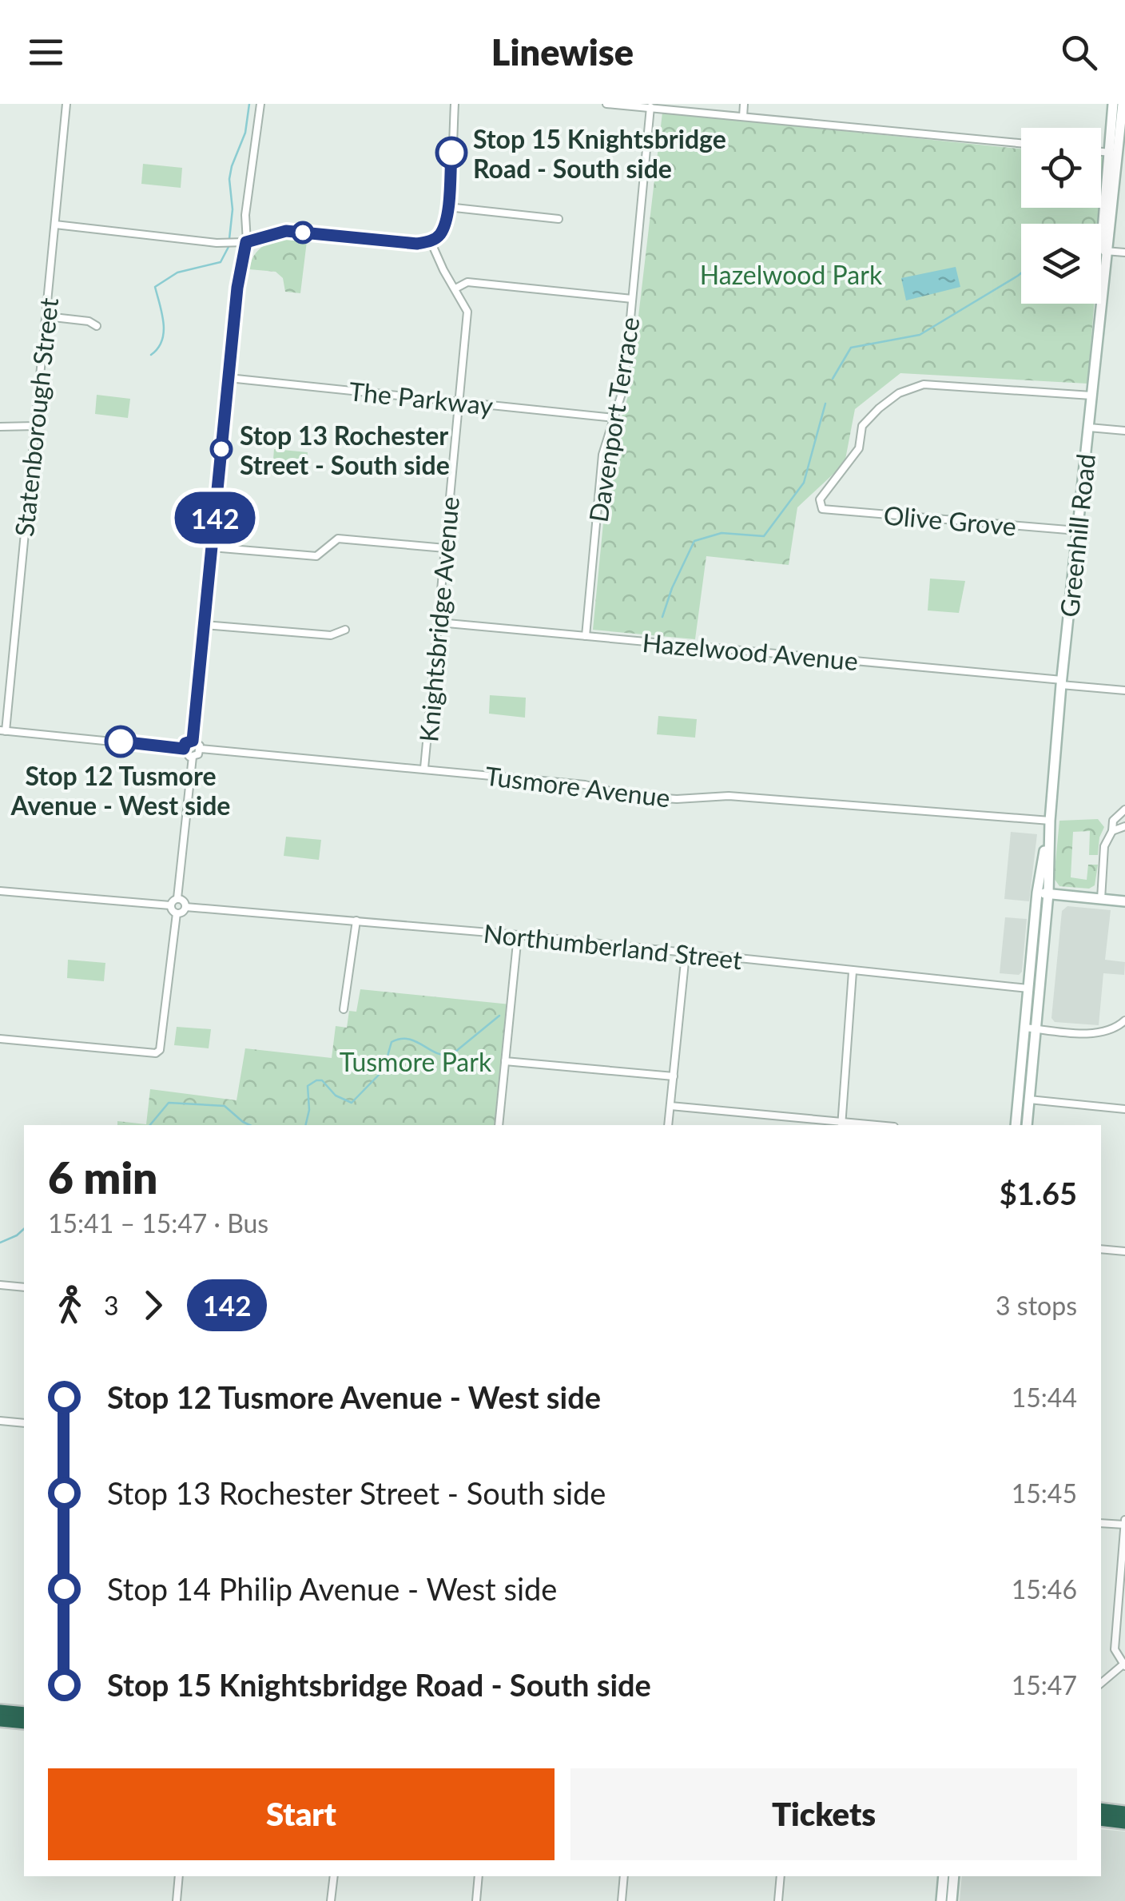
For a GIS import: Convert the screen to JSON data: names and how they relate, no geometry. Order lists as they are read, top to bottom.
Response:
{
  "streets": {
    "main road": ["Greenhill Road"],
    "street": [
      "The Parkway",
      "Statenborough Street",
      "Davenport Terrace",
      "Olive Grove",
      "Knightsbridge Avenue",
      "Hazelwood Avenue",
      "Tusmore Avenue",
      "Northumberland Street"
    ]
  },
  "crossings": [
    ["The Parkway", "Davenport Terrace"],
    ["The Parkway", "Knightsbridge Avenue"],
    ["Davenport Terrace", "Hazelwood Avenue"],
    ["Olive Grove", "Greenhill Road"],
    ["Greenhill Road", "Hazelwood Avenue"],
    ["Greenhill Road", "Tusmore Avenue"],
    ["Greenhill Road", "Northumberland Street"],
    ["Knightsbridge Avenue", "Hazelwood Avenue"],
    ["Knightsbridge Avenue", "Tusmore Avenue"]
  ],
  "parks": ["Hazelwood Park", "Tusmore Park"],
  "places": ["Stop 15 Knightsbridge Road - South side", "Stop 13 Rochester Street - South side", "Stop 12 Tusmore Avenue - West side"],
  "lines": ["bus line 142"],
  "page": {
    "header": "Linewise",
    "on_map": "142",
    "heading": ["6 min", "15:41 – 15:47 · Bus", "$1.65"],
    "legs": ["3", "142", "3 stops"],
    "list": [
      {
        "name": "Stop 12 Tusmore Avenue - West side",
        "value": "15:44"
      },
      {
        "name": "Stop 13 Rochester Street - South side",
        "value": "15:45"
      },
      {
        "name": "Stop 14 Philip Avenue - West side",
        "value": "15:46"
      },
      {
        "name": "Stop 15 Knightsbridge Road - South side",
        "value": "15:47"
      }
    ],
    "buttons": ["Start", "Tickets"]
  }
}
